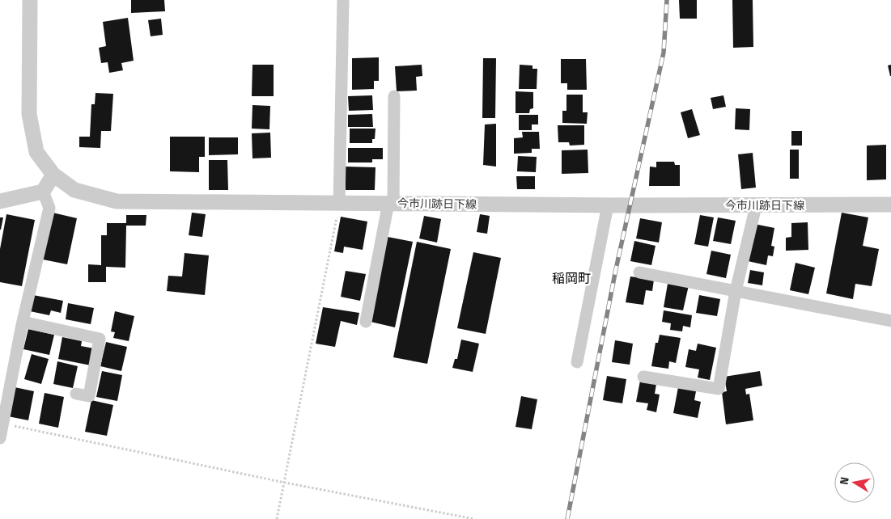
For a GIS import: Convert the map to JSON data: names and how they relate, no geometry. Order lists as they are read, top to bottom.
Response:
{
  "streets": {
    "street": ["今市川跡日下線"]
  },
  "districts": ["稲岡町"],
  "north": "left"
}
